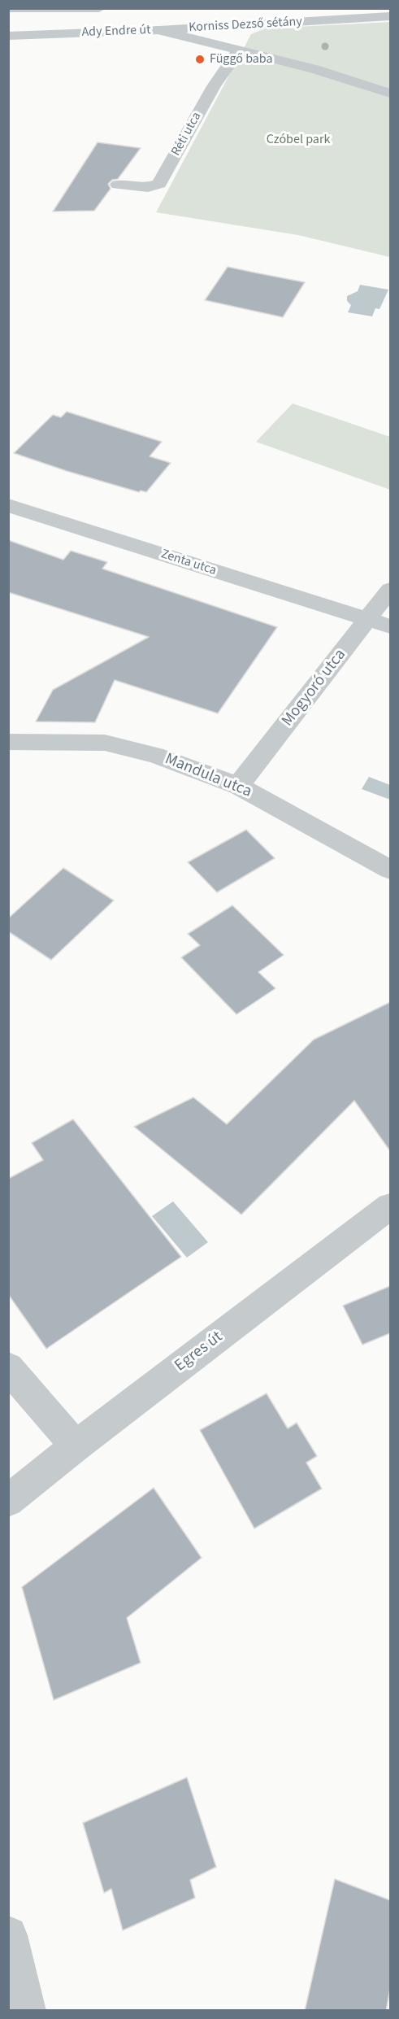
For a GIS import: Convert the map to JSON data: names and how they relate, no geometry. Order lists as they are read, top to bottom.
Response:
{
  "streets": {
    "street": [
      "Korniss Dezső sétány",
      "Ady Endre út",
      "Réti utca",
      "Zenta utca",
      "Mogyoró utca",
      "Mandula utca",
      "Egres út"
    ]
  },
  "crossings": [
    ["Korniss Dezső sétány", "Ady Endre út"],
    ["Ady Endre út", "Réti utca"],
    ["Zenta utca", "Mogyoró utca"],
    ["Mogyoró utca", "Mandula utca"]
  ],
  "parks": ["Czóbel park"],
  "places": ["Függő baba"]
}
